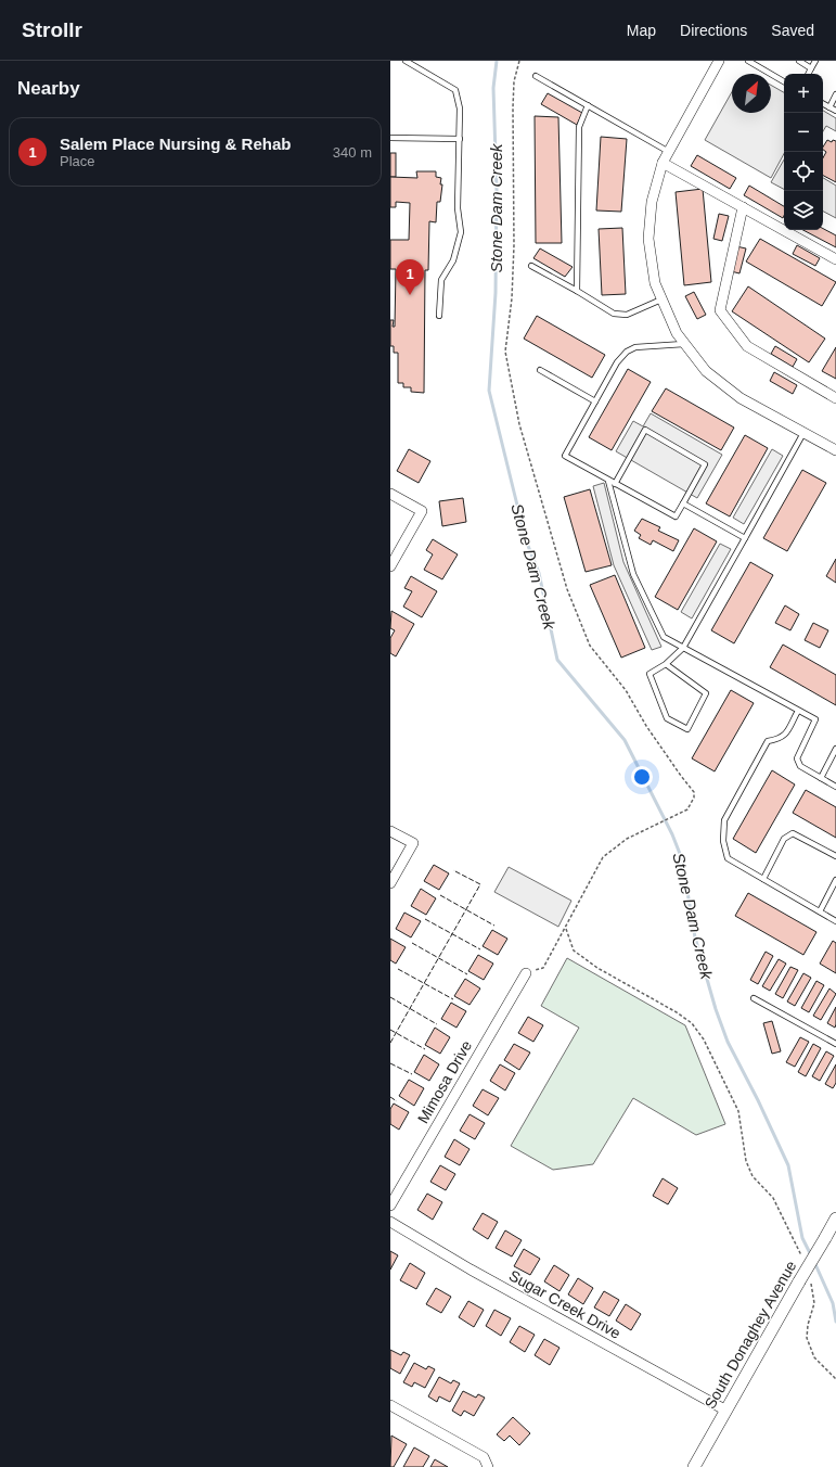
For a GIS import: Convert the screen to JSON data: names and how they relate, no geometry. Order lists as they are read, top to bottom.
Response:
{
  "streets": {
    "street": ["Mimosa Drive", "Sugar Creek Drive", "South Donaghey Avenue"]
  },
  "crossings": [
    ["Sugar Creek Drive", "South Donaghey Avenue"]
  ],
  "water": ["Stone Dam Creek"],
  "north": "top right",
  "page": {
    "header": "Strollr",
    "nav": ["Map", "Directions", "Saved"],
    "heading": "Nearby",
    "map_buttons": ["+", "−"],
    "list": [
      {
        "mark": "1",
        "name": "Salem Place Nursing & Rehab",
        "note": "Place",
        "value": "340 m"
      }
    ],
    "pins": "1"
  }
}
